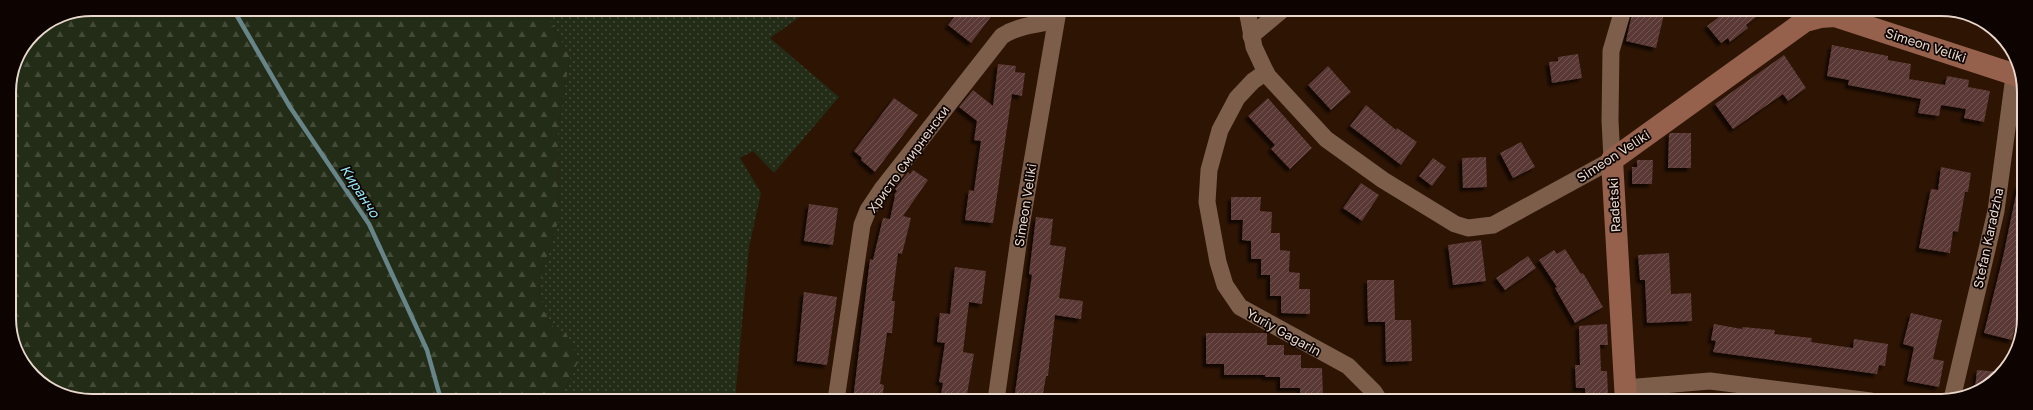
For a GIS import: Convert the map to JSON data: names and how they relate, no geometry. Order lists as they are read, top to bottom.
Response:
{
  "streets": {
    "street": [
      "Simeon Veliki",
      "Христо Смирненски",
      "Radetski",
      "Stefan Karadzha",
      "Yuriy Gagarin"
    ]
  },
  "crossings": [
    ["Simeon Veliki", "Radetski"],
    ["Simeon Veliki", "Yuriy Gagarin"]
  ],
  "water": ["Киранчо"]
}
